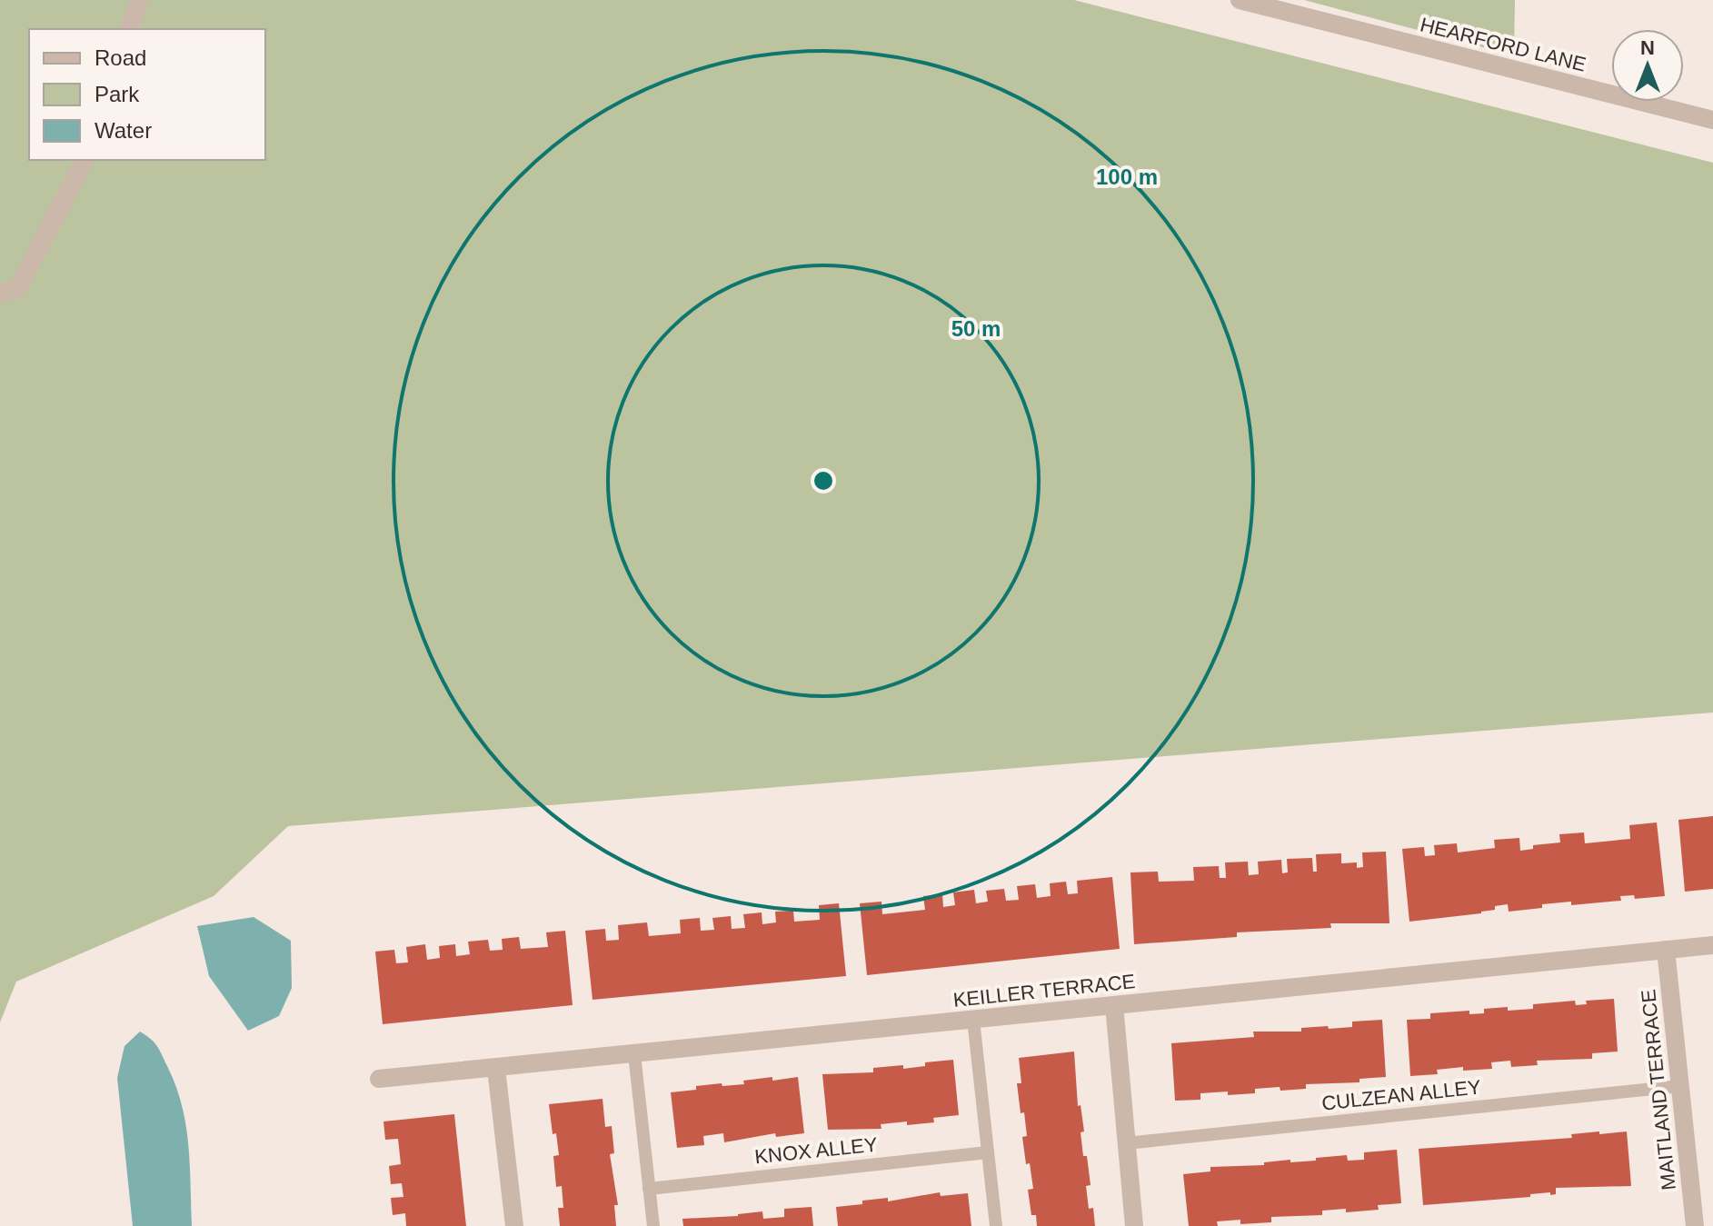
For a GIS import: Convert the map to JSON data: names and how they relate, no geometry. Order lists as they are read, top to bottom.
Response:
{
  "streets": {
    "street": ["HEARFORD LANE", "KEILLER TERRACE", "MAITLAND TERRACE"],
    "lane": ["CULZEAN ALLEY", "KNOX ALLEY"]
  },
  "crossings": [
    ["KEILLER TERRACE", "MAITLAND TERRACE"],
    ["MAITLAND TERRACE", "CULZEAN ALLEY"]
  ],
  "legend": ["Road", "Park", "Water"],
  "north": "top",
  "rings": ["100 m", "50 m"]
}
